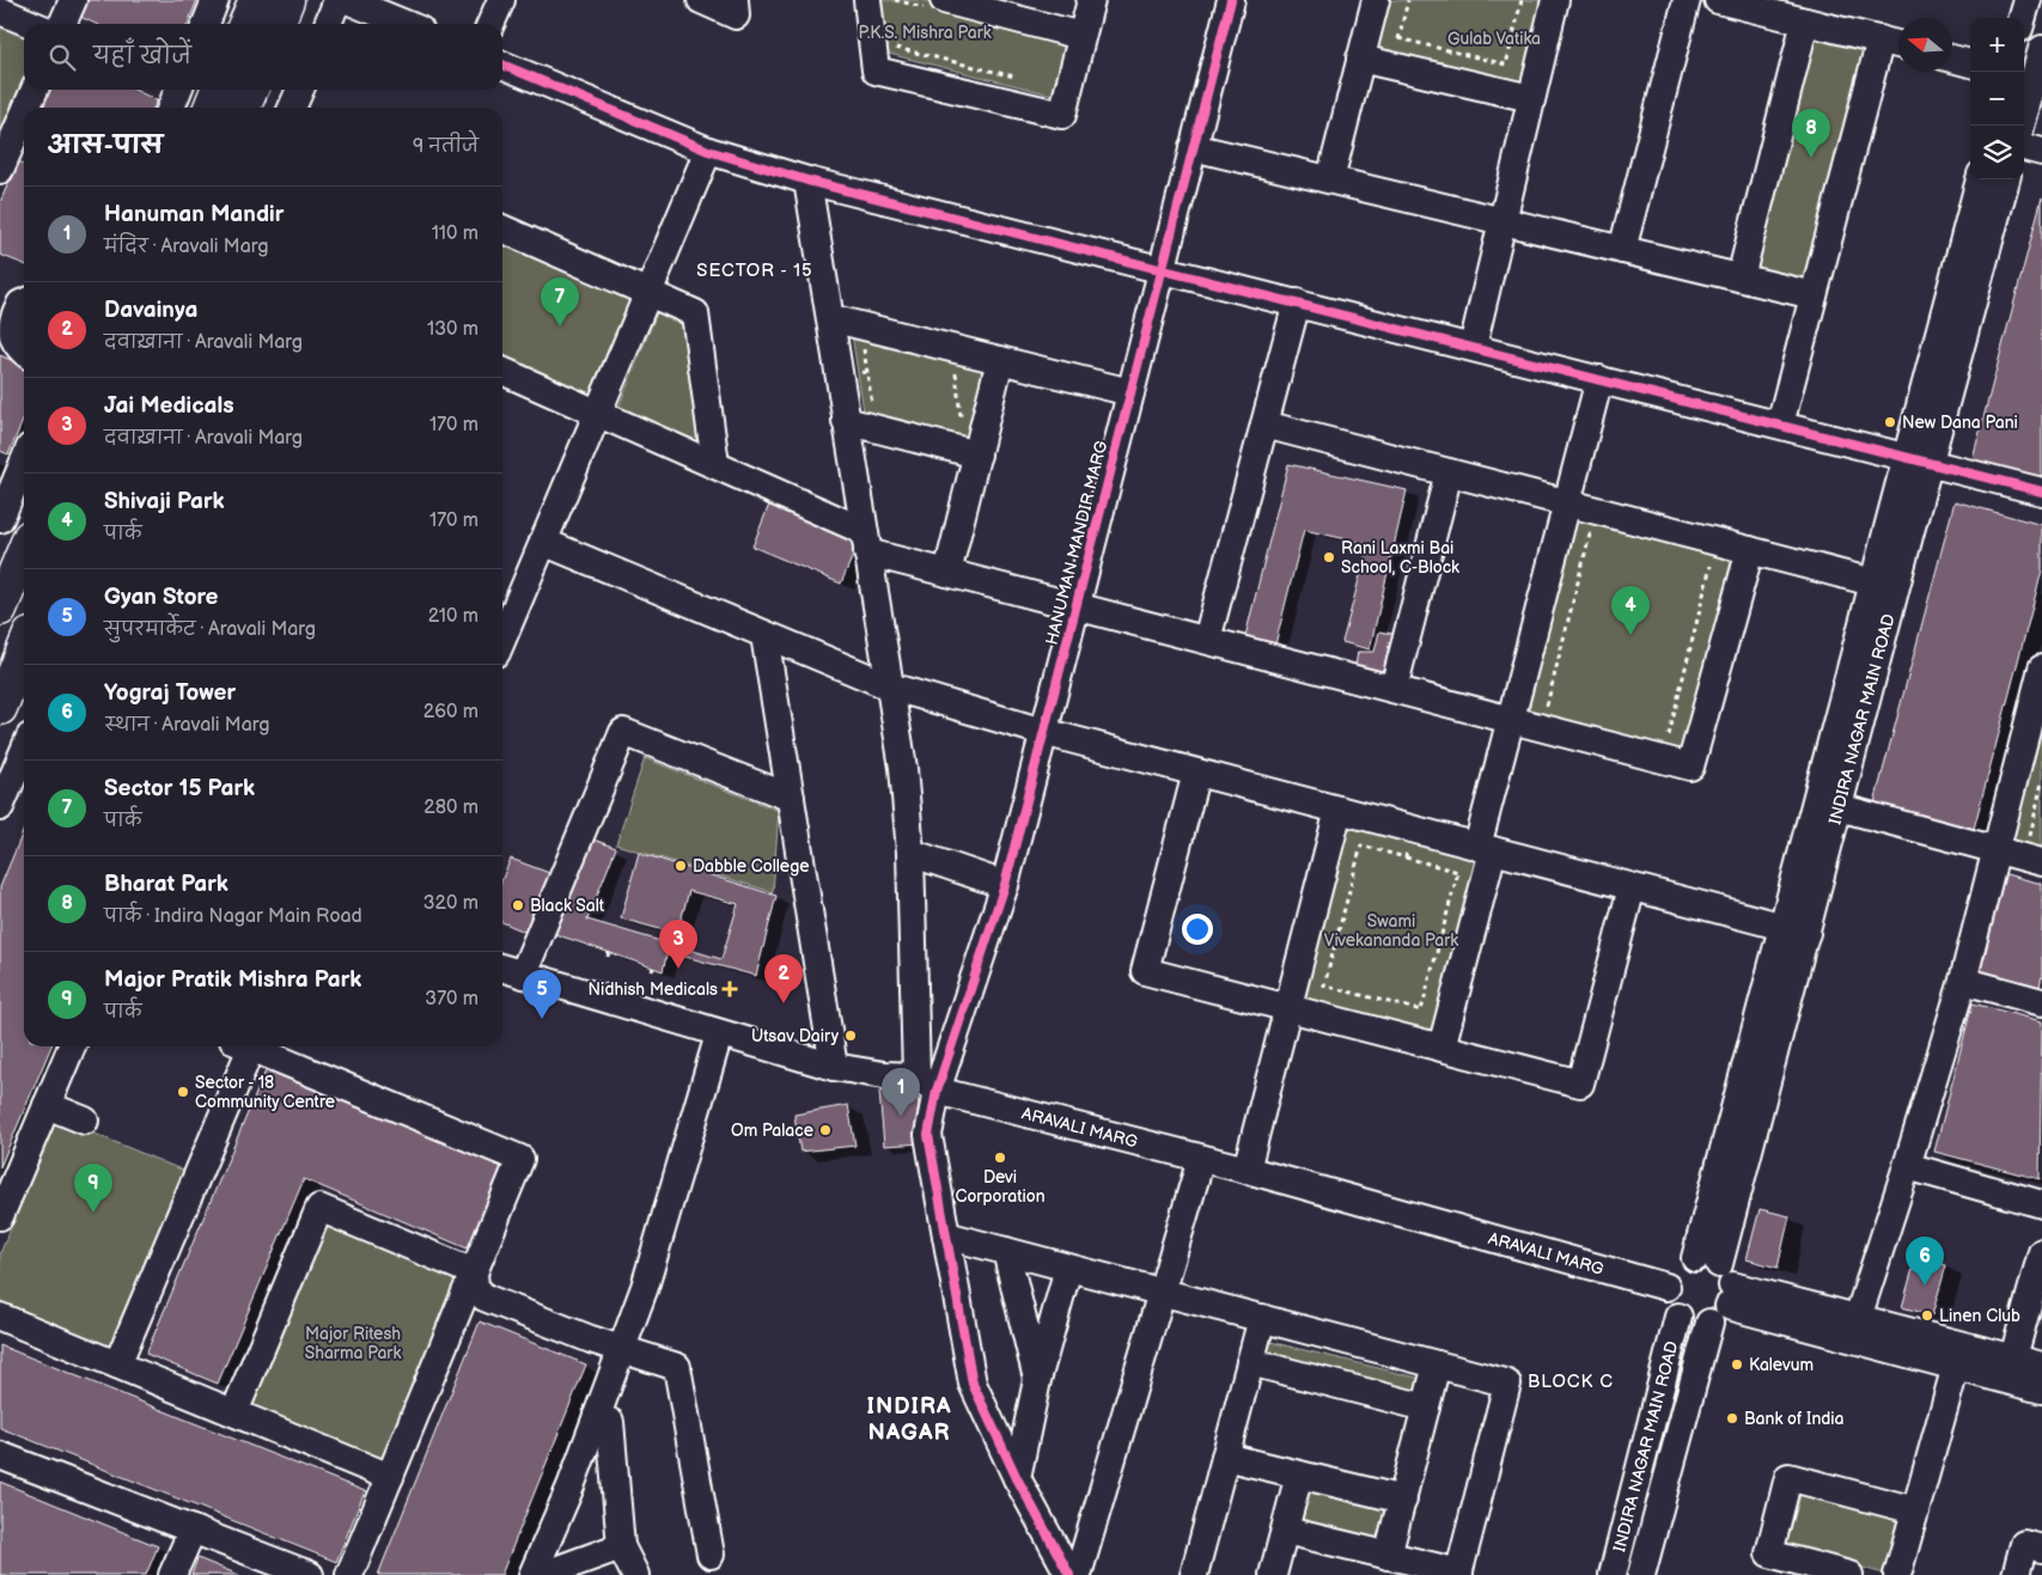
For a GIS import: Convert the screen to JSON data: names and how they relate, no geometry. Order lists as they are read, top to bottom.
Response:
{
  "streets": {
    "street": ["HANUMAN MANDIR MARG", "INDIRA NAGAR MAIN ROAD", "ARAVALI MARG"]
  },
  "crossings": [
    ["HANUMAN MANDIR MARG", "ARAVALI MARG"]
  ],
  "districts": ["SECTOR - 15", "BLOCK C", "INDIRA NAGAR"],
  "parks": [
    "P.K.S. Mishra Park",
    "Gulab Vatika",
    "Swami Vivekananda Park",
    "Major Ritesh Sharma Park"
  ],
  "places": {
    "other": [
      "New Dana Pani",
      "Rani Laxmi Bai School, C-Block",
      "Dabble College",
      "Black Salt",
      "Utsav Dairy",
      "Sector - 18 Community Centre",
      "Om Palace",
      "Devi Corporation",
      "Linen Club",
      "Kalevum",
      "Bank of India"
    ],
    "health": ["Nidhish Medicals"]
  },
  "north": "left",
  "page": {
    "map_buttons": ["+", "−"],
    "search": "यहाँ खोजें",
    "heading": ["आस-पास", "9 नतीजे"],
    "pins": [
      "8",
      "7",
      "4",
      "3",
      "2",
      "5",
      "1",
      "9",
      "6"
    ],
    "list": [
      {
        "mark": "1",
        "name": "Hanuman Mandir",
        "note": "मंदिर · Aravali Marg",
        "value": "110 m"
      },
      {
        "mark": "2",
        "name": "Davainya",
        "note": "दवाख़ाना · Aravali Marg",
        "value": "130 m"
      },
      {
        "mark": "3",
        "name": "Jai Medicals",
        "note": "दवाख़ाना · Aravali Marg",
        "value": "170 m"
      },
      {
        "mark": "4",
        "name": "Shivaji Park",
        "note": "पार्क",
        "value": "170 m"
      },
      {
        "mark": "5",
        "name": "Gyan Store",
        "note": "सुपरमार्केट · Aravali Marg",
        "value": "210 m"
      },
      {
        "mark": "6",
        "name": "Yograj Tower",
        "note": "स्थान · Aravali Marg",
        "value": "260 m"
      },
      {
        "mark": "7",
        "name": "Sector 15 Park",
        "note": "पार्क",
        "value": "280 m"
      },
      {
        "mark": "8",
        "name": "Bharat Park",
        "note": "पार्क · Indira Nagar Main Road",
        "value": "320 m"
      },
      {
        "mark": "9",
        "name": "Major Pratik Mishra Park",
        "note": "पार्क",
        "value": "370 m"
      }
    ]
  }
}
